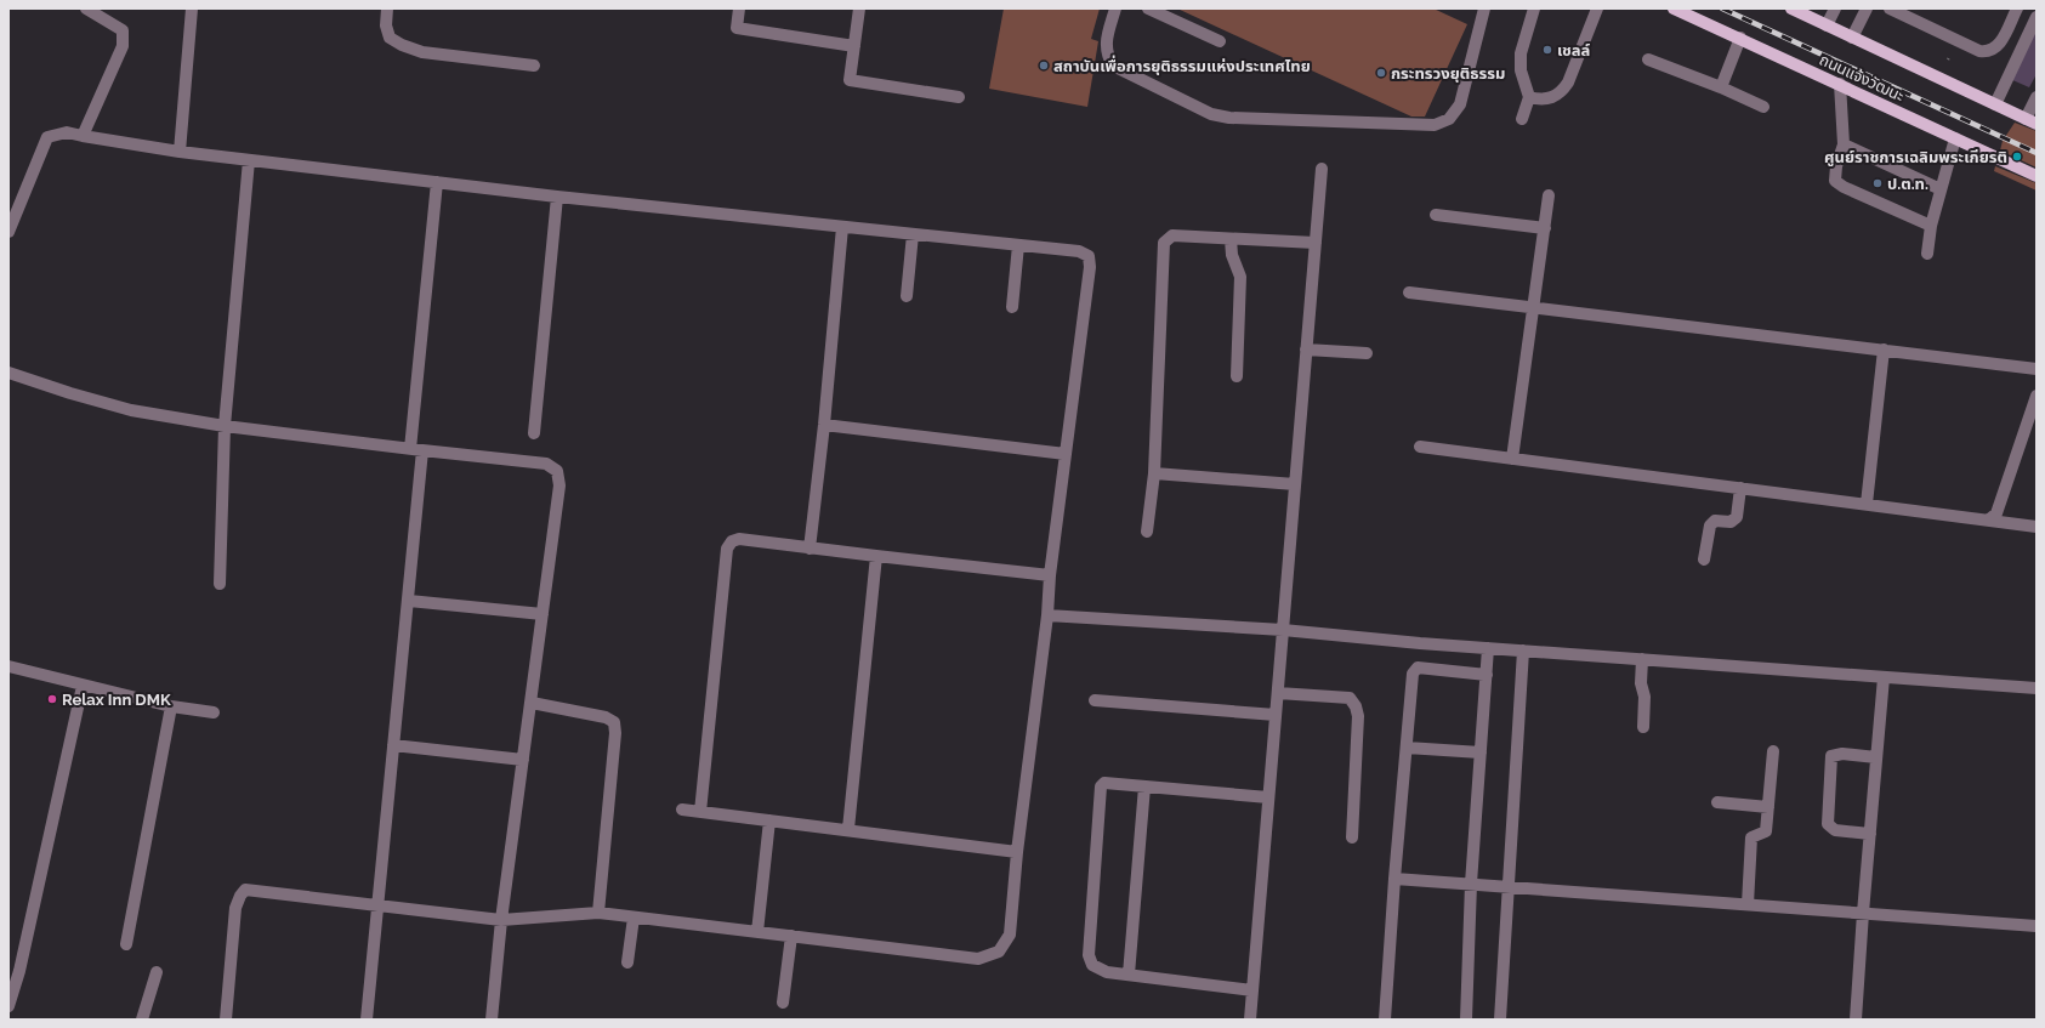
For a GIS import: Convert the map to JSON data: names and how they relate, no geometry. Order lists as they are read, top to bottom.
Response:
{
  "streets": {
    "main road": ["ถนนแจ้งวัฒนะ"]
  },
  "places": [
    "เชลล์",
    "สถาบันเพื่อการยุติธรรมแห่งประเทศไทย",
    "กระทรวงยุติธรรม",
    "ศูนย์ราชการเฉลิมพระเกียรติ",
    "ป.ต.ท.",
    "Relax Inn DMK"
  ]
}
